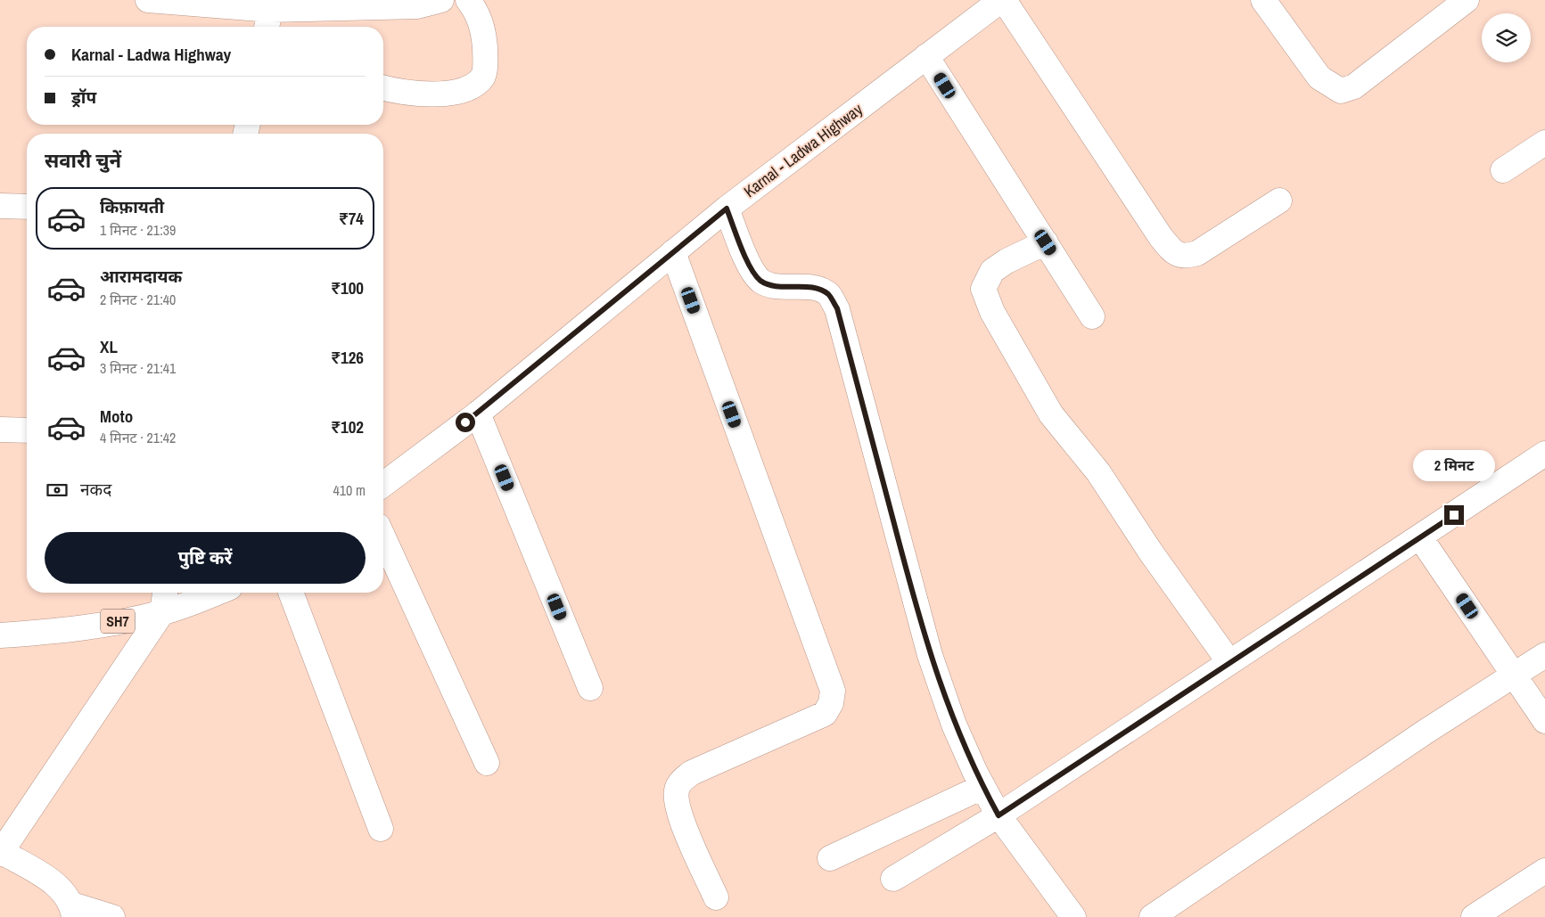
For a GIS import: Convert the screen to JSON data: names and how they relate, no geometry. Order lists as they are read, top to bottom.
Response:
{
  "streets": {
    "street": ["Karnal - Ladwa Highway", "SH7"]
  },
  "page": {
    "banner": ["Karnal - Ladwa Highway", "ड्रॉप"],
    "heading": "सवारी चुनें",
    "list": [
      {
        "name": "किफ़ायती",
        "note": "1 मिनट · 21:39",
        "value": "₹74"
      },
      {
        "name": "आरामदायक",
        "note": "2 मिनट · 21:40",
        "value": "₹100"
      },
      {
        "name": "XL",
        "note": "3 मिनट · 21:41",
        "value": "₹126"
      },
      {
        "name": "Moto",
        "note": "4 मिनट · 21:42",
        "value": "₹102"
      }
    ],
    "bubble": "2 मिनट",
    "pay": ["नकद", "410 m"],
    "buttons": "पुष्टि करें"
  }
}
